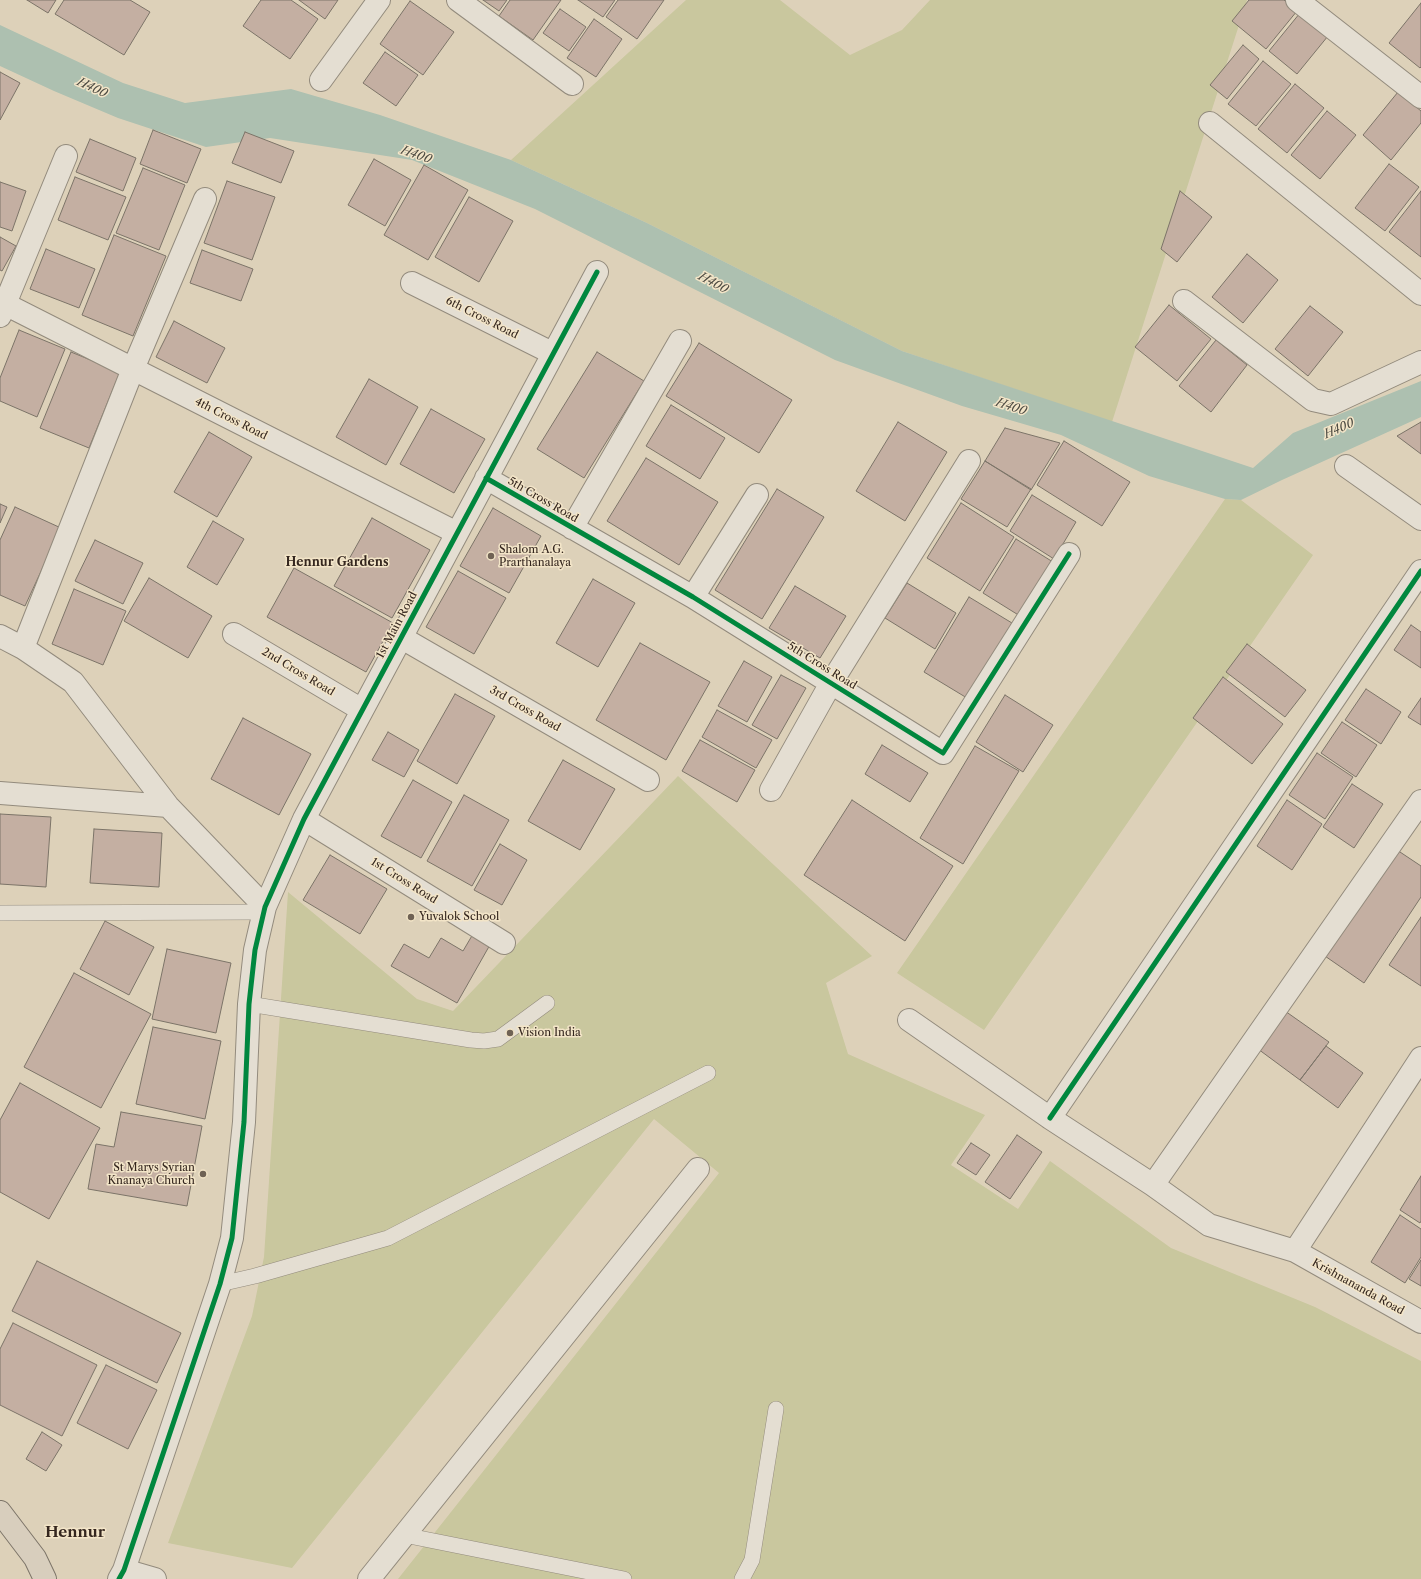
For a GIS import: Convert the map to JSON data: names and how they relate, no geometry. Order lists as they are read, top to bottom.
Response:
{
  "streets": {
    "street": [
      "6th Cross Road",
      "4th Cross Road",
      "5th Cross Road",
      "1st Main Road",
      "2nd Cross Road",
      "3rd Cross Road",
      "1st Cross Road",
      "Krishnananda Road"
    ]
  },
  "crossings": [
    ["6th Cross Road", "1st Main Road"],
    ["4th Cross Road", "1st Main Road"],
    ["5th Cross Road", "1st Main Road"],
    ["1st Main Road", "2nd Cross Road"],
    ["1st Main Road", "3rd Cross Road"],
    ["1st Main Road", "1st Cross Road"]
  ],
  "districts": ["Hennur Gardens", "Hennur"],
  "water": ["H400"],
  "places": [
    "Shalom A.G. Prarthanalaya",
    "Yuvalok School",
    "Vision India",
    "St Marys Syrian Knanaya Church"
  ]
}
